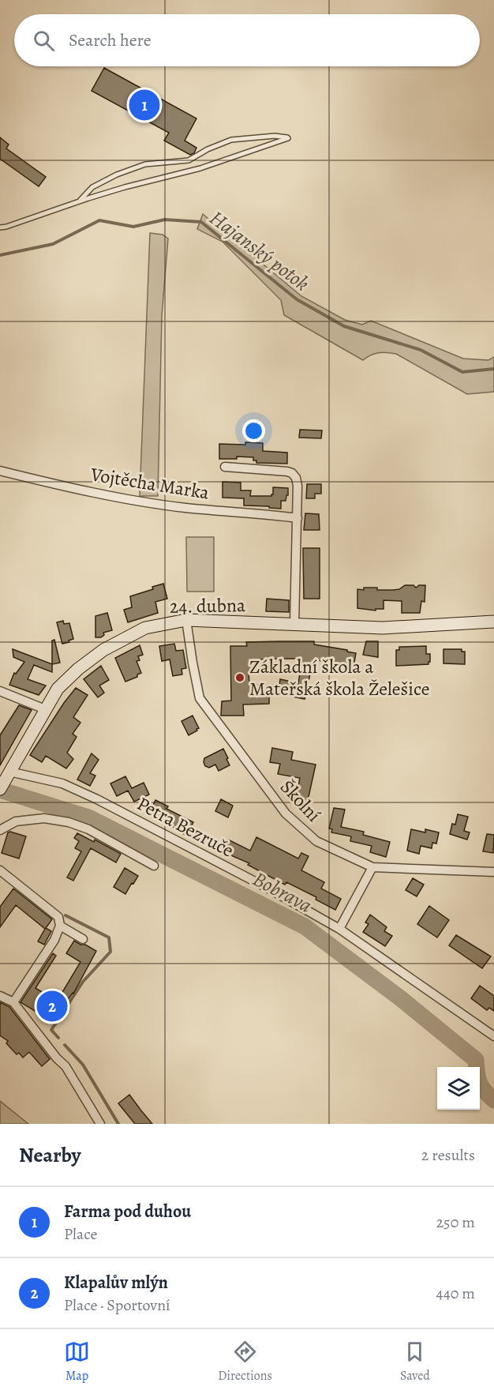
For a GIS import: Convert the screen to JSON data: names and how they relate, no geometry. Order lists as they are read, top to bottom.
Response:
{
  "streets": {
    "main road": ["24. dubna"],
    "street": ["Vojtěcha Marka", "Školní", "Petra Bezruče"]
  },
  "crossings": [
    ["Vojtěcha Marka", "24. dubna"],
    ["24. dubna", "Školní"],
    ["24. dubna", "Petra Bezruče"]
  ],
  "water": ["Hajanský potok", "Bobrava"],
  "places": ["Základní škola a Mateřská škola Želešice"],
  "page": {
    "search": "Search here",
    "pins": ["1", "2"],
    "heading": ["Nearby", "2 results"],
    "list": [
      {
        "mark": "1",
        "name": "Farma pod duhou",
        "note": "Place",
        "value": "250 m"
      },
      {
        "mark": "2",
        "name": "Klapalův mlýn",
        "note": "Place · Sportovní",
        "value": "440 m"
      }
    ],
    "nav": ["Map", "Directions", "Saved"]
  }
}
